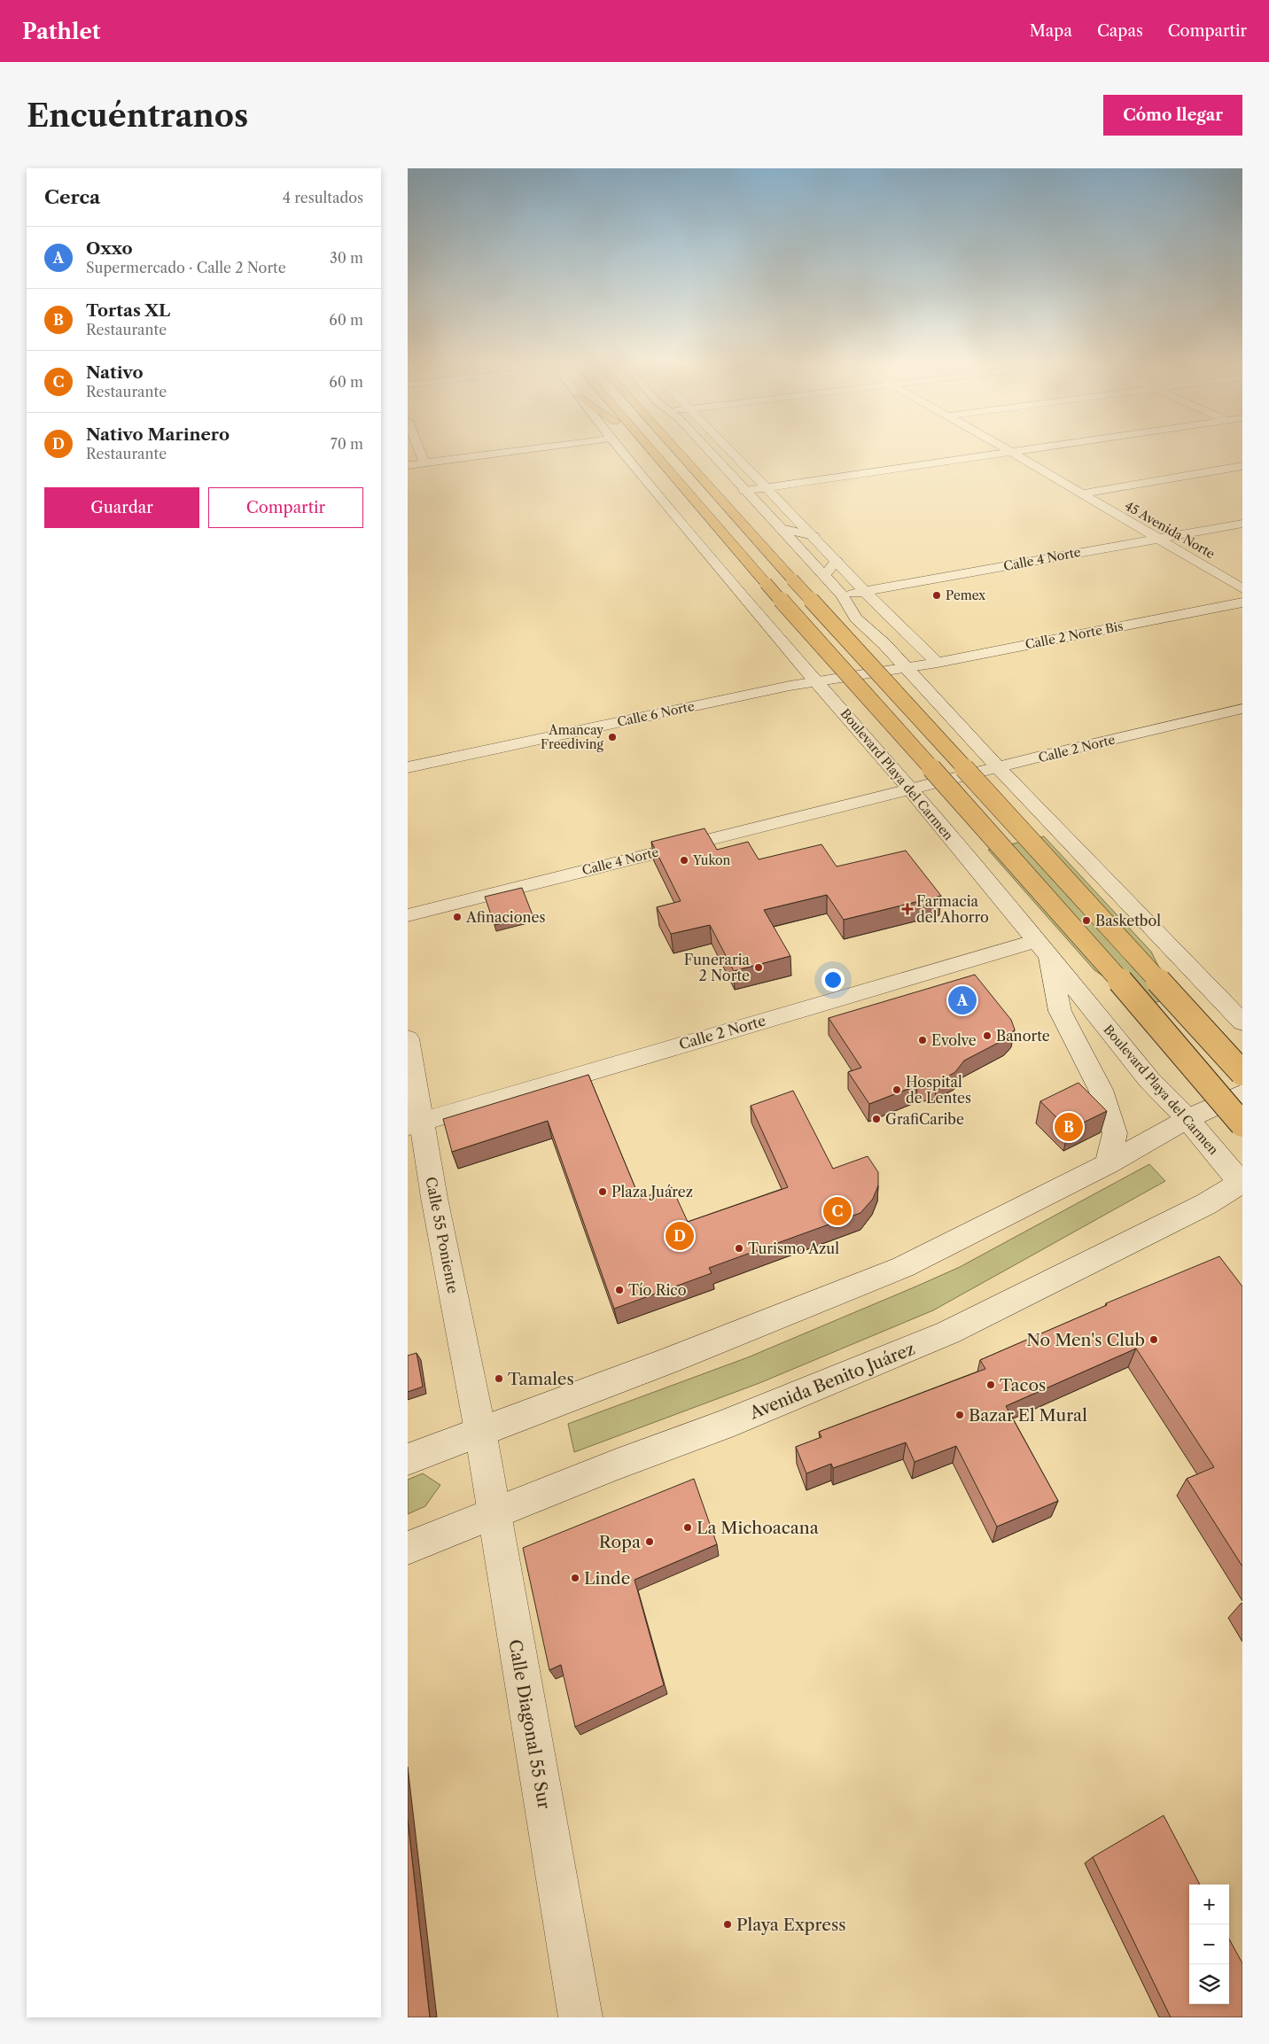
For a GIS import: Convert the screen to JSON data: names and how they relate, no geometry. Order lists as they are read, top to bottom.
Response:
{
  "streets": {
    "street": [
      "45 Avenida Norte",
      "Calle 4 Norte",
      "Calle 2 Norte Bis",
      "Calle 6 Norte",
      "Calle 2 Norte",
      "Boulevard Playa del Carmen",
      "Calle 55 Poniente",
      "Avenida Benito Juárez",
      "Calle Diagonal 55 Sur"
    ]
  },
  "crossings": [
    ["45 Avenida Norte", "Calle 4 Norte"],
    ["Calle 4 Norte", "Calle 2 Norte"],
    ["Calle 4 Norte", "Boulevard Playa del Carmen"],
    ["Calle 2 Norte Bis", "Calle 6 Norte"],
    ["Calle 6 Norte", "Boulevard Playa del Carmen"],
    ["Calle 2 Norte", "Boulevard Playa del Carmen"],
    ["Calle 2 Norte", "Calle 55 Poniente"],
    ["Boulevard Playa del Carmen", "Avenida Benito Juárez"],
    ["Calle 55 Poniente", "Calle Diagonal 55 Sur"],
    ["Avenida Benito Juárez", "Calle Diagonal 55 Sur"]
  ],
  "places": {
    "other": [
      "Pemex",
      "Amancay Freediving",
      "Yukon",
      "Afinaciones",
      "Basketbol",
      "Funeraria 2 Norte",
      "Banorte",
      "Evolve",
      "Hospital de Lentes",
      "GrafiCaribe",
      "Plaza Juárez",
      "Turismo Azul",
      "Tío Rico",
      "No Men's Club",
      "Tamales",
      "Tacos",
      "Bazar El Mural",
      "La Michoacana",
      "Ropa",
      "Linde",
      "Playa Express"
    ],
    "health": ["Farmacia del Ahorro"]
  },
  "page": {
    "header": "Pathlet",
    "nav": ["Mapa", "Capas", "Compartir"],
    "buttons": [
      "Cómo llegar",
      ["Guardar", "Compartir"]
    ],
    "title": "Encuéntranos",
    "heading": ["Cerca", "4 resultados"],
    "list": [
      {
        "mark": "A",
        "name": "Oxxo",
        "note": "Supermercado · Calle 2 Norte",
        "value": "30 m"
      },
      {
        "mark": "B",
        "name": "Tortas XL",
        "note": "Restaurante",
        "value": "60 m"
      },
      {
        "mark": "C",
        "name": "Nativo",
        "note": "Restaurante",
        "value": "60 m"
      },
      {
        "mark": "D",
        "name": "Nativo Marinero",
        "note": "Restaurante",
        "value": "70 m"
      }
    ],
    "pins": [
      "A",
      "B",
      "C",
      "D"
    ],
    "map_buttons": ["+", "−"]
  }
}
